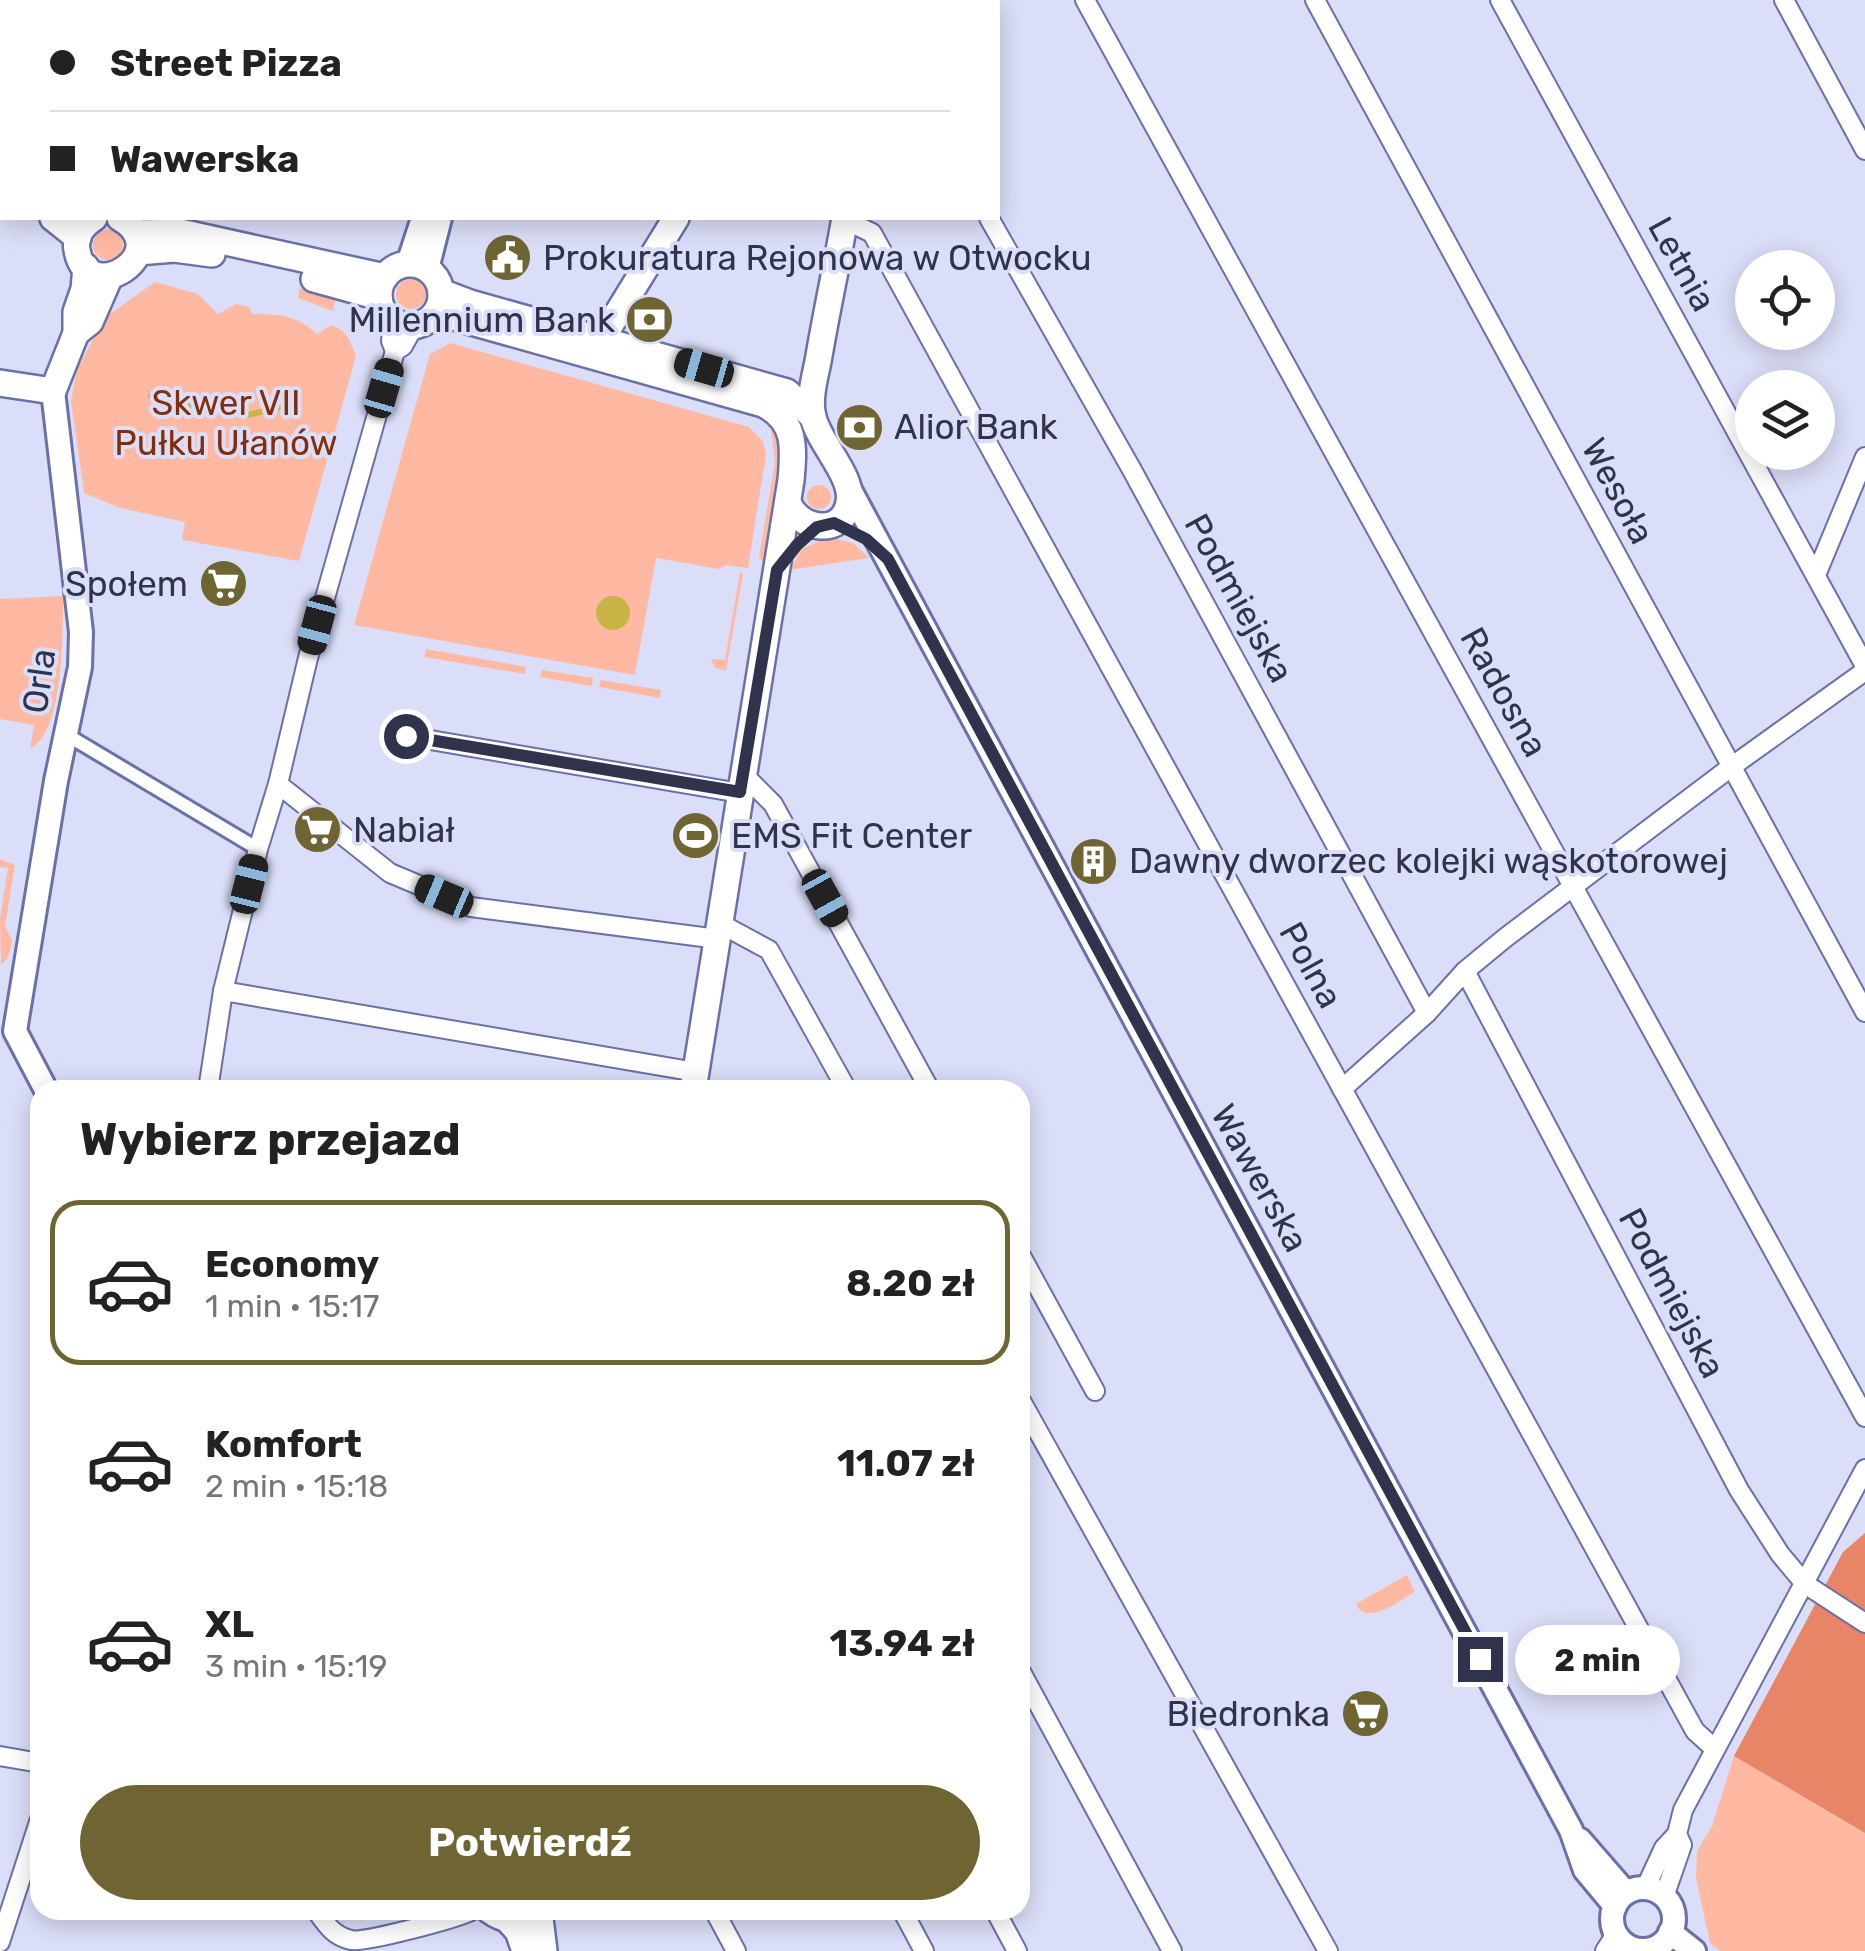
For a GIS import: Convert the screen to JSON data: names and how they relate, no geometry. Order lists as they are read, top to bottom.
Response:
{
  "streets": {
    "main road": ["Orla"],
    "street": [
      "Letnia",
      "Wesoła",
      "Podmiejska",
      "Radosna",
      "Polna",
      "Wawerska"
    ]
  },
  "parks": ["Skwer VII Pułku Ułanów"],
  "places": {
    "public building": ["Prokuratura Rejonowa w Otwocku"],
    "bank": ["Millennium Bank", "Alior Bank"],
    "supermarket": ["Społem", "Nabiał", "Biedronka"],
    "sports": ["EMS Fit Center"],
    "building": ["Dawny dworzec kolejki wąskotorowej"]
  },
  "page": {
    "banner": ["Street Pizza", "Wawerska"],
    "heading": "Wybierz przejazd",
    "list": [
      {
        "name": "Economy",
        "note": "1 min · 15:17",
        "value": "8.20 zł"
      },
      {
        "name": "Komfort",
        "note": "2 min · 15:18",
        "value": "11.07 zł"
      },
      {
        "name": "XL",
        "note": "3 min · 15:19",
        "value": "13.94 zł"
      }
    ],
    "bubble": "2 min",
    "buttons": "Potwierdź"
  }
}
